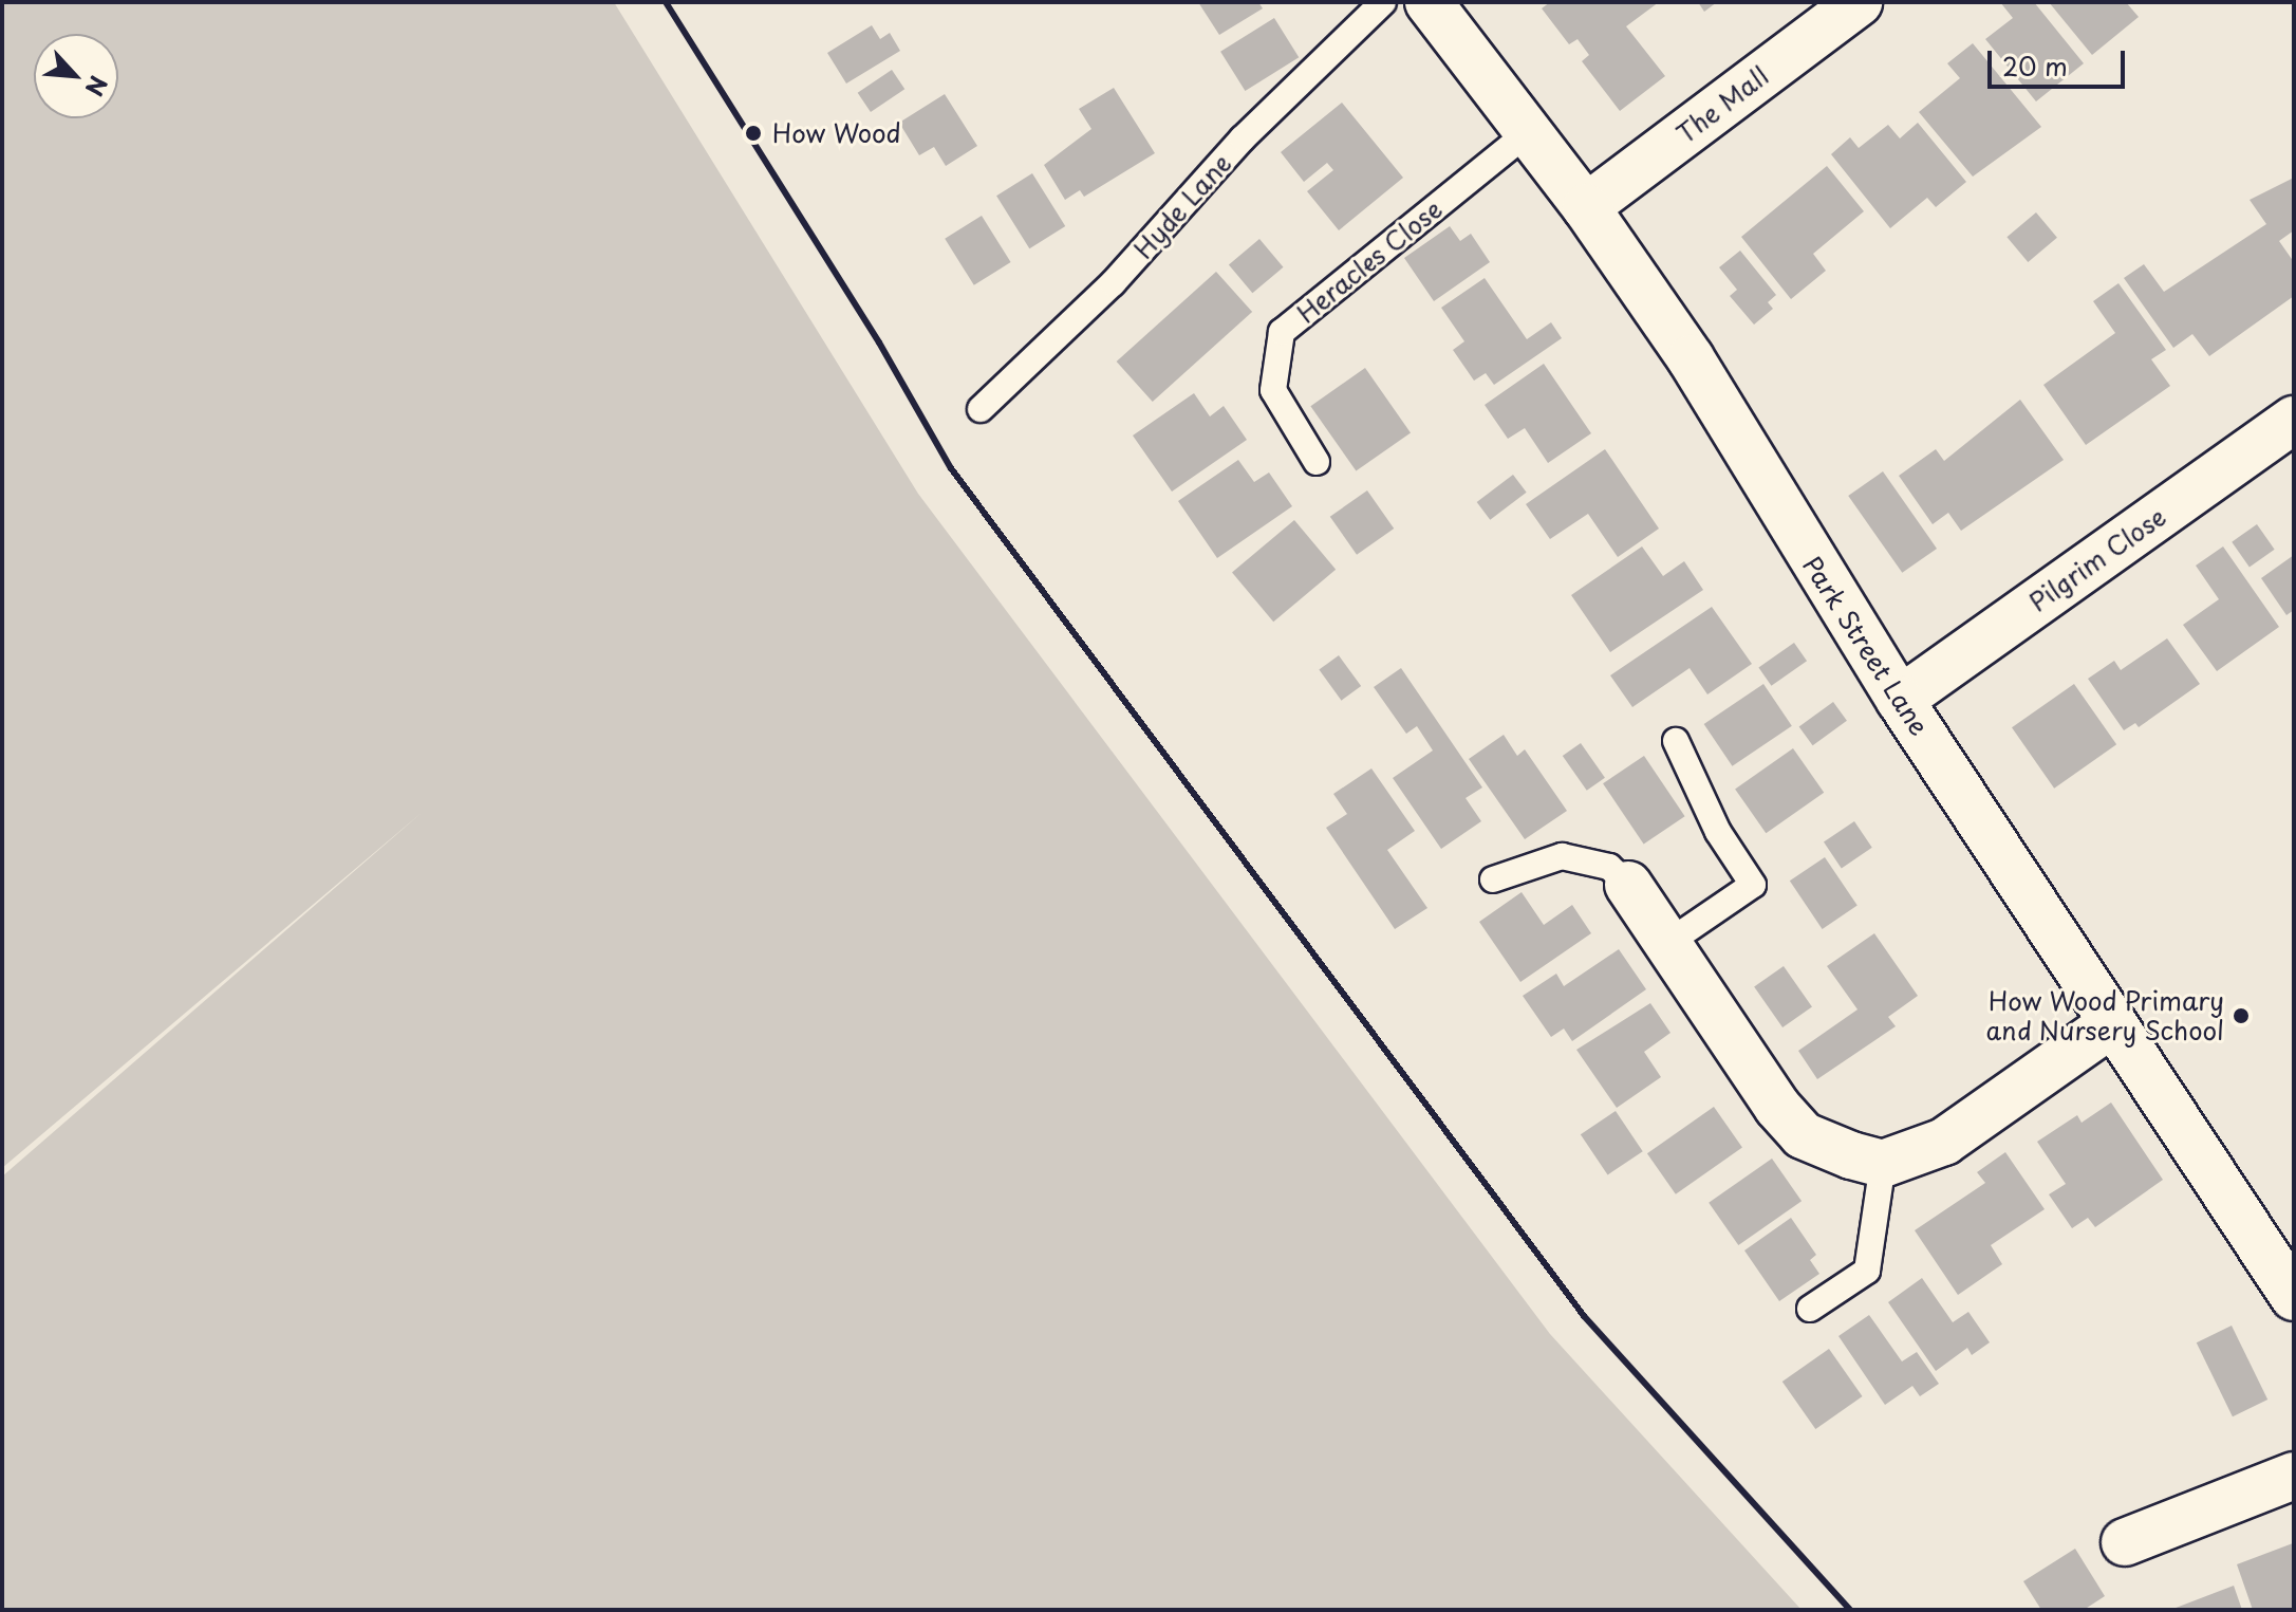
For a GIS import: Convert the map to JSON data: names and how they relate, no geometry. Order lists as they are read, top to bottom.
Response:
{
  "streets": {
    "street": ["The Mall", "Pilgrim Close", "Park Street Lane"],
    "lane": ["Hyde Lane", "Heracles Close"]
  },
  "crossings": [
    ["The Mall", "Park Street Lane"],
    ["Heracles Close", "Park Street Lane"],
    ["Pilgrim Close", "Park Street Lane"]
  ],
  "places": ["How Wood", "How Wood Primary and Nursery School"],
  "scale_bar": "20 m",
  "north": "bottom right"
}
